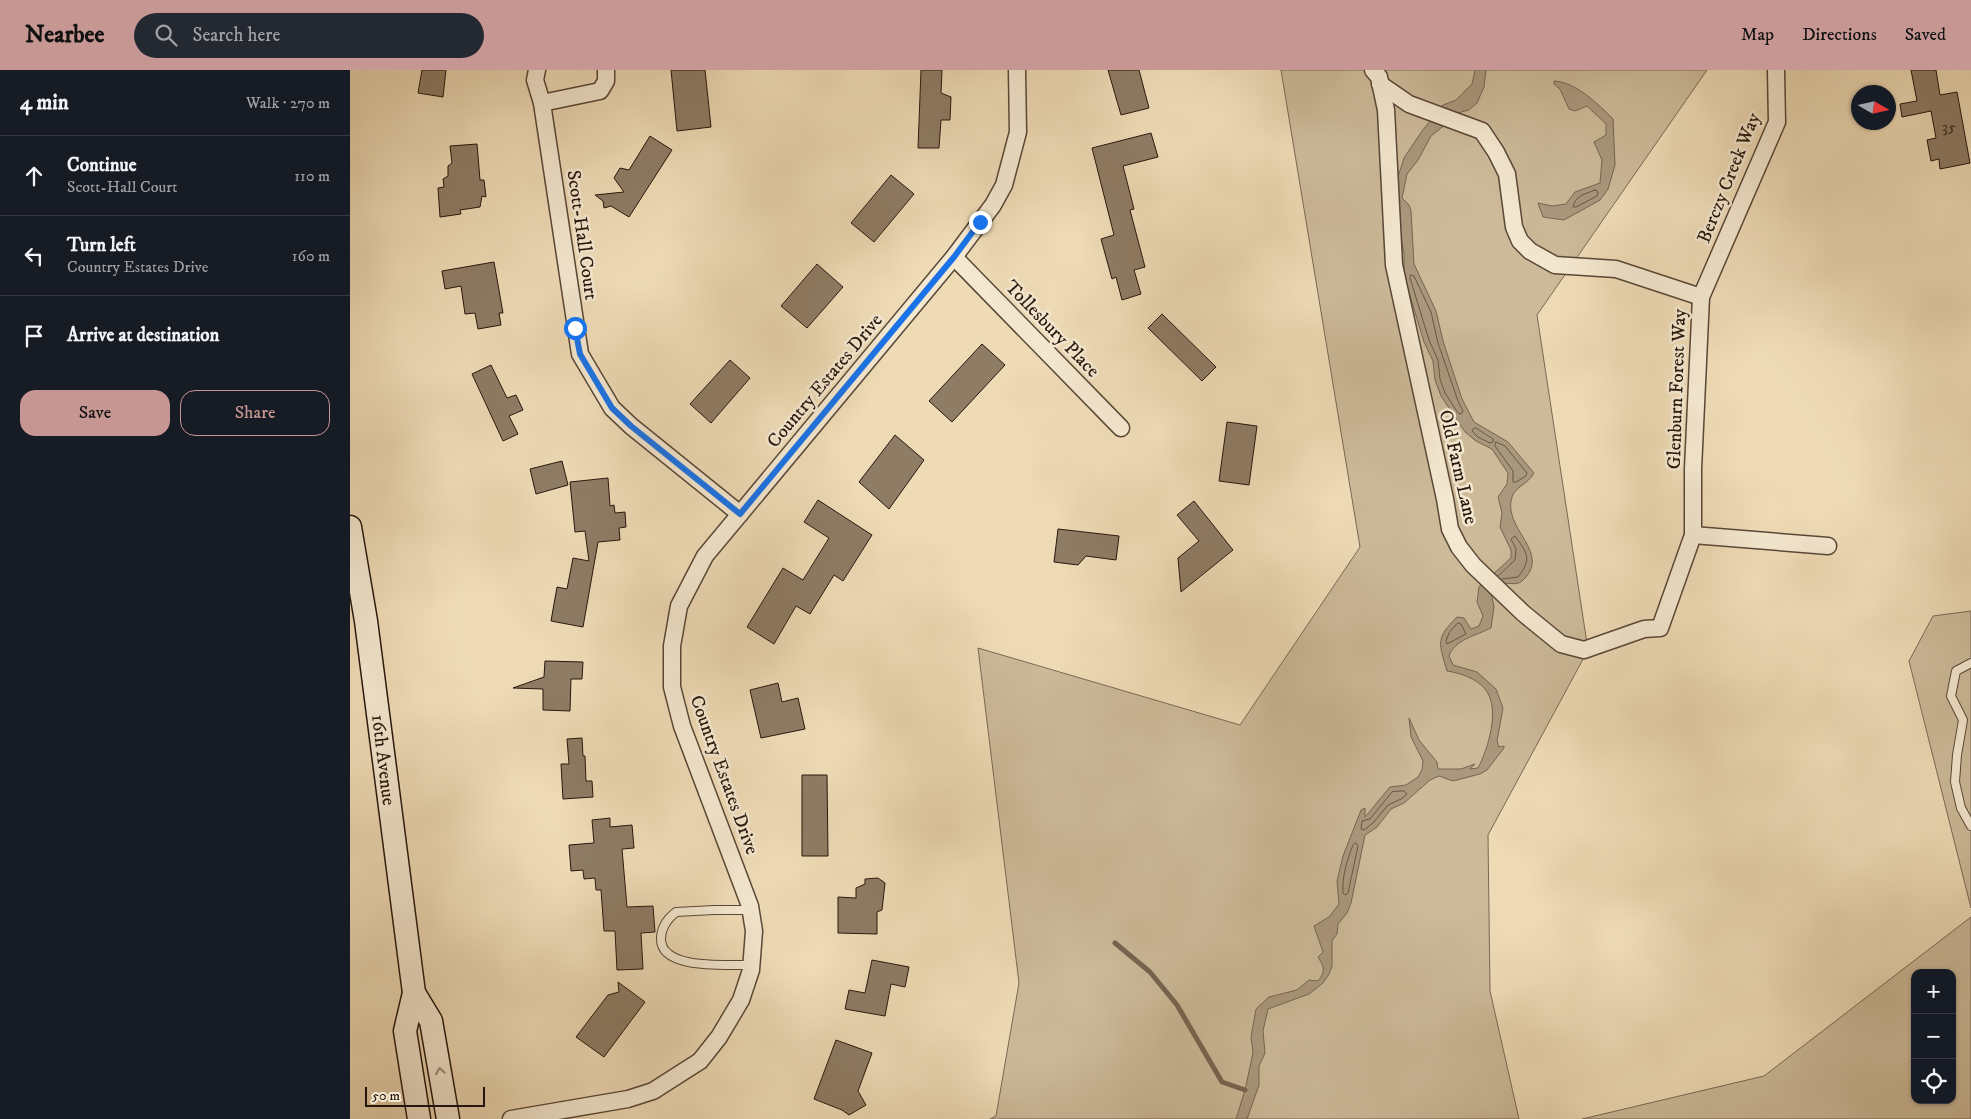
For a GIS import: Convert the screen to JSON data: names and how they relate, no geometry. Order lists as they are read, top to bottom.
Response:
{
  "streets": {
    "main road": ["16th Avenue"],
    "street": [
      "Berczy Creek Way",
      "Scott-Hall Court",
      "Tollesbury Place",
      "Country Estates Drive",
      "Glenburn Forest Way",
      "Old Farm Lane"
    ]
  },
  "crossings": [
    ["Berczy Creek Way", "Glenburn Forest Way"],
    ["Scott-Hall Court", "Country Estates Drive"],
    ["Tollesbury Place", "Country Estates Drive"],
    ["Glenburn Forest Way", "Old Farm Lane"]
  ],
  "house_numbers": ["35"],
  "scale_bar": "50 m",
  "north": "right",
  "page": {
    "header": "Nearbee",
    "search": "Search here",
    "nav": ["Map", "Directions", "Saved"],
    "heading": ["4 min", "Walk · 270 m"],
    "list": [
      ["Continue", "Scott-Hall Court", "110 m"],
      ["Turn left", "Country Estates Drive", "160 m"],
      "Arrive at destination"
    ],
    "buttons": ["Save", "Share"],
    "map_buttons": ["+", "−"],
    "scale": "50 m"
  }
}
